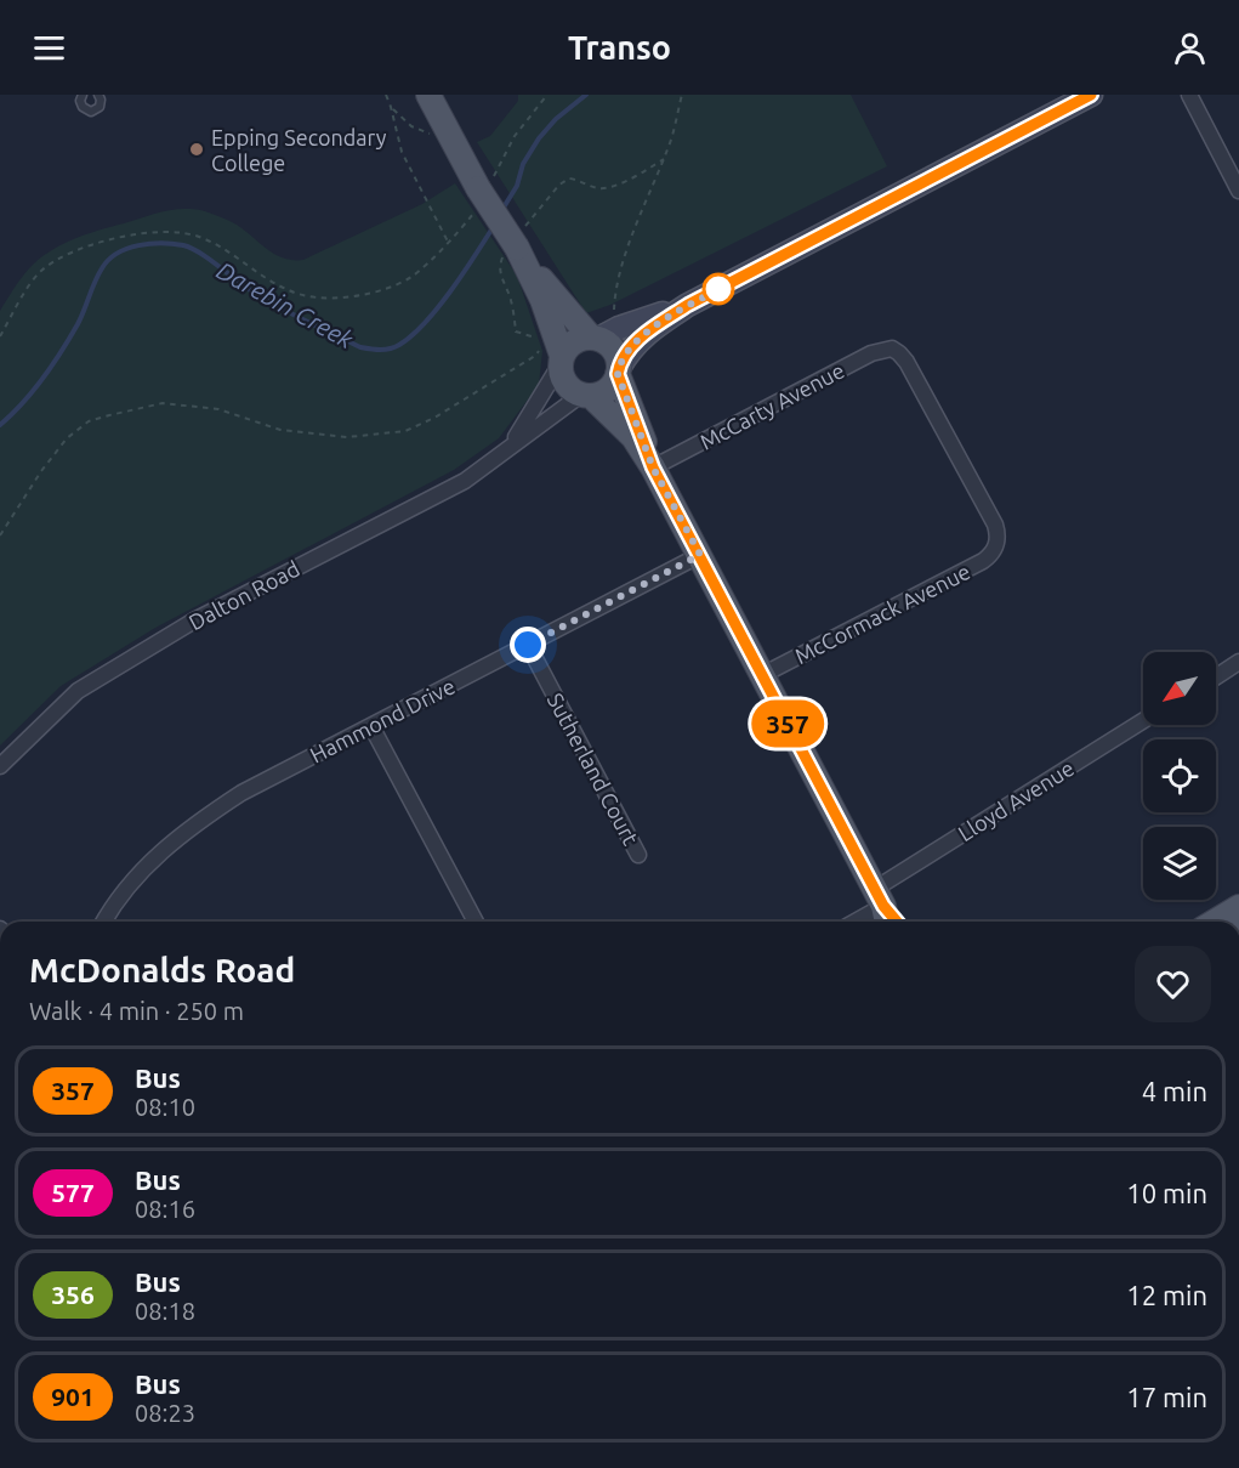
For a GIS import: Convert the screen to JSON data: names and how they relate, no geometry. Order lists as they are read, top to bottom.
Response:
{
  "streets": {
    "street": [
      "McCarty Avenue",
      "Dalton Road",
      "McCormack Avenue",
      "Hammond Drive",
      "Sutherland Court",
      "Lloyd Avenue"
    ]
  },
  "crossings": [
    ["McCarty Avenue", "McCormack Avenue"],
    ["Hammond Drive", "Sutherland Court"]
  ],
  "water": ["Darebin Creek"],
  "places": ["Epping Secondary College"],
  "lines": ["bus line 357"],
  "north": "bottom left",
  "page": {
    "header": "Transo",
    "on_map": "357",
    "heading": ["McDonalds Road", "Walk · 4 min · 250 m"],
    "list": [
      {
        "mark": "357",
        "name": "Bus",
        "note": "08:10",
        "value": "4 min"
      },
      {
        "mark": "577",
        "name": "Bus",
        "note": "08:16",
        "value": "10 min"
      },
      {
        "mark": "356",
        "name": "Bus",
        "note": "08:18",
        "value": "12 min"
      },
      {
        "mark": "901",
        "name": "Bus",
        "note": "08:23",
        "value": "17 min"
      }
    ]
  }
}
